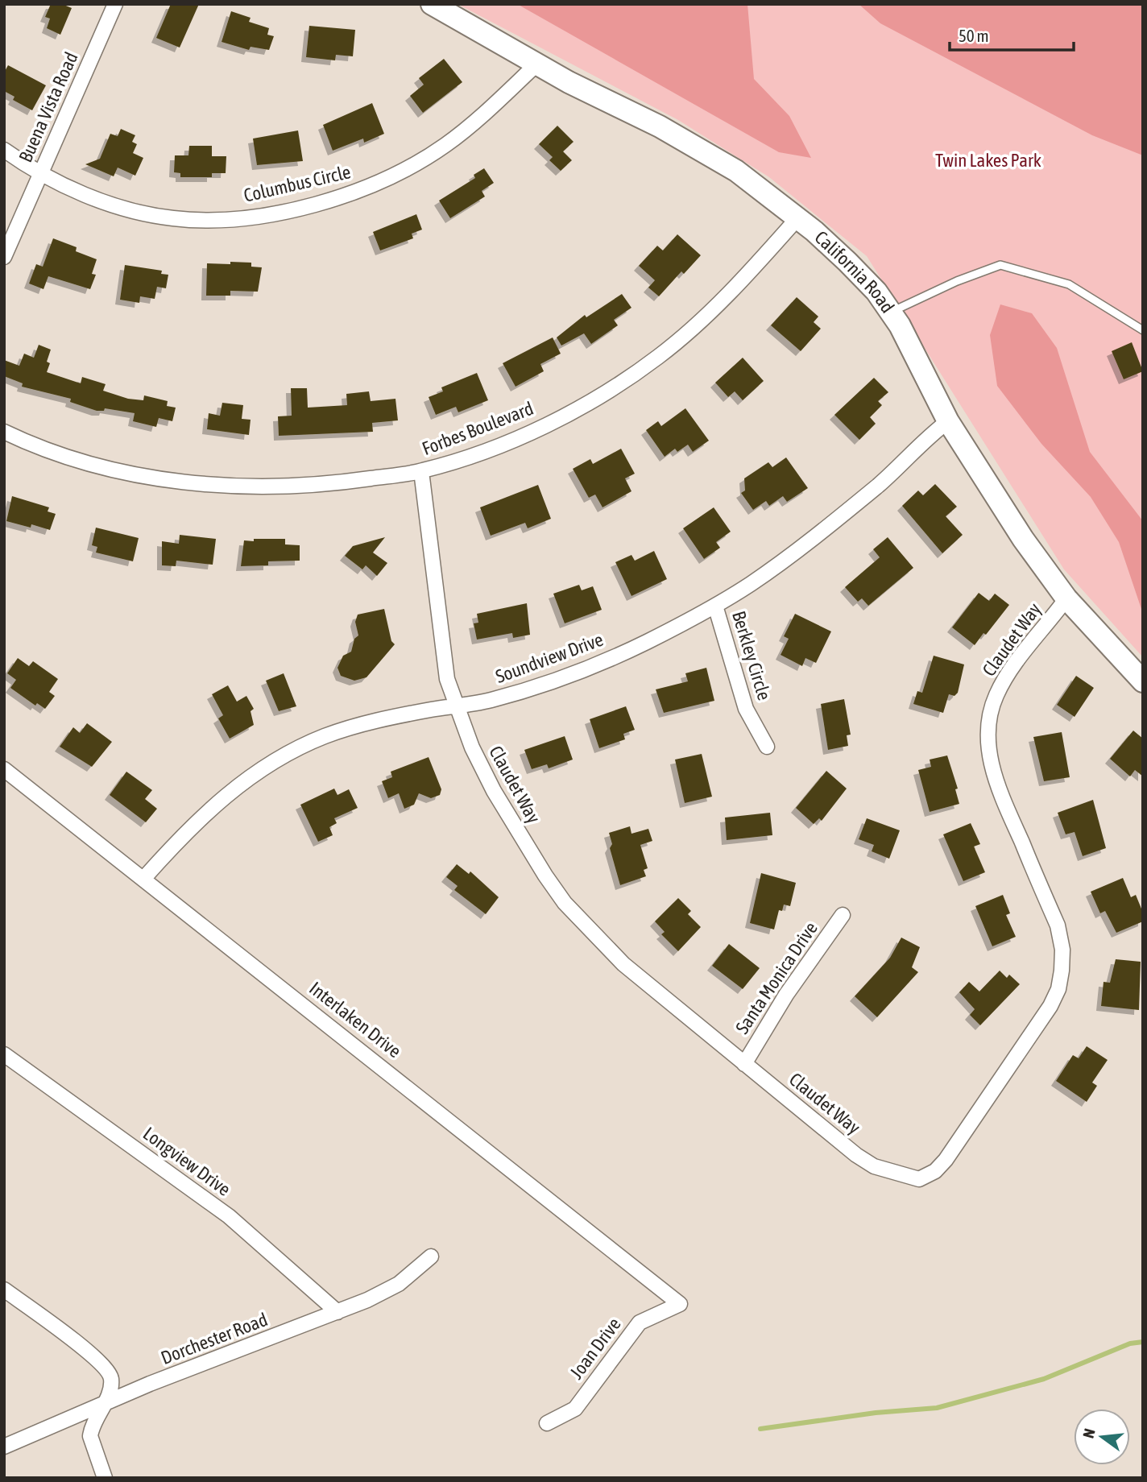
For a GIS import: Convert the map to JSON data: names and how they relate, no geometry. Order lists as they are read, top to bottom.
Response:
{
  "streets": {
    "main road": ["California Road"],
    "street": [
      "Buena Vista Road",
      "Columbus Circle",
      "Forbes Boulevard",
      "Claudet Way",
      "Berkley Circle",
      "Soundview Drive",
      "Santa Monica Drive",
      "Interlaken Drive",
      "Longview Drive",
      "Dorchester Road",
      "Joan Drive"
    ]
  },
  "crossings": [
    ["Buena Vista Road", "Columbus Circle"],
    ["Columbus Circle", "California Road"],
    ["California Road", "Forbes Boulevard"],
    ["California Road", "Claudet Way"],
    ["California Road", "Soundview Drive"],
    ["Forbes Boulevard", "Claudet Way"],
    ["Claudet Way", "Soundview Drive"],
    ["Claudet Way", "Santa Monica Drive"],
    ["Berkley Circle", "Soundview Drive"],
    ["Soundview Drive", "Interlaken Drive"],
    ["Interlaken Drive", "Joan Drive"],
    ["Longview Drive", "Dorchester Road"]
  ],
  "parks": ["Twin Lakes Park"],
  "scale_bar": "50 m",
  "north": "left"
}
